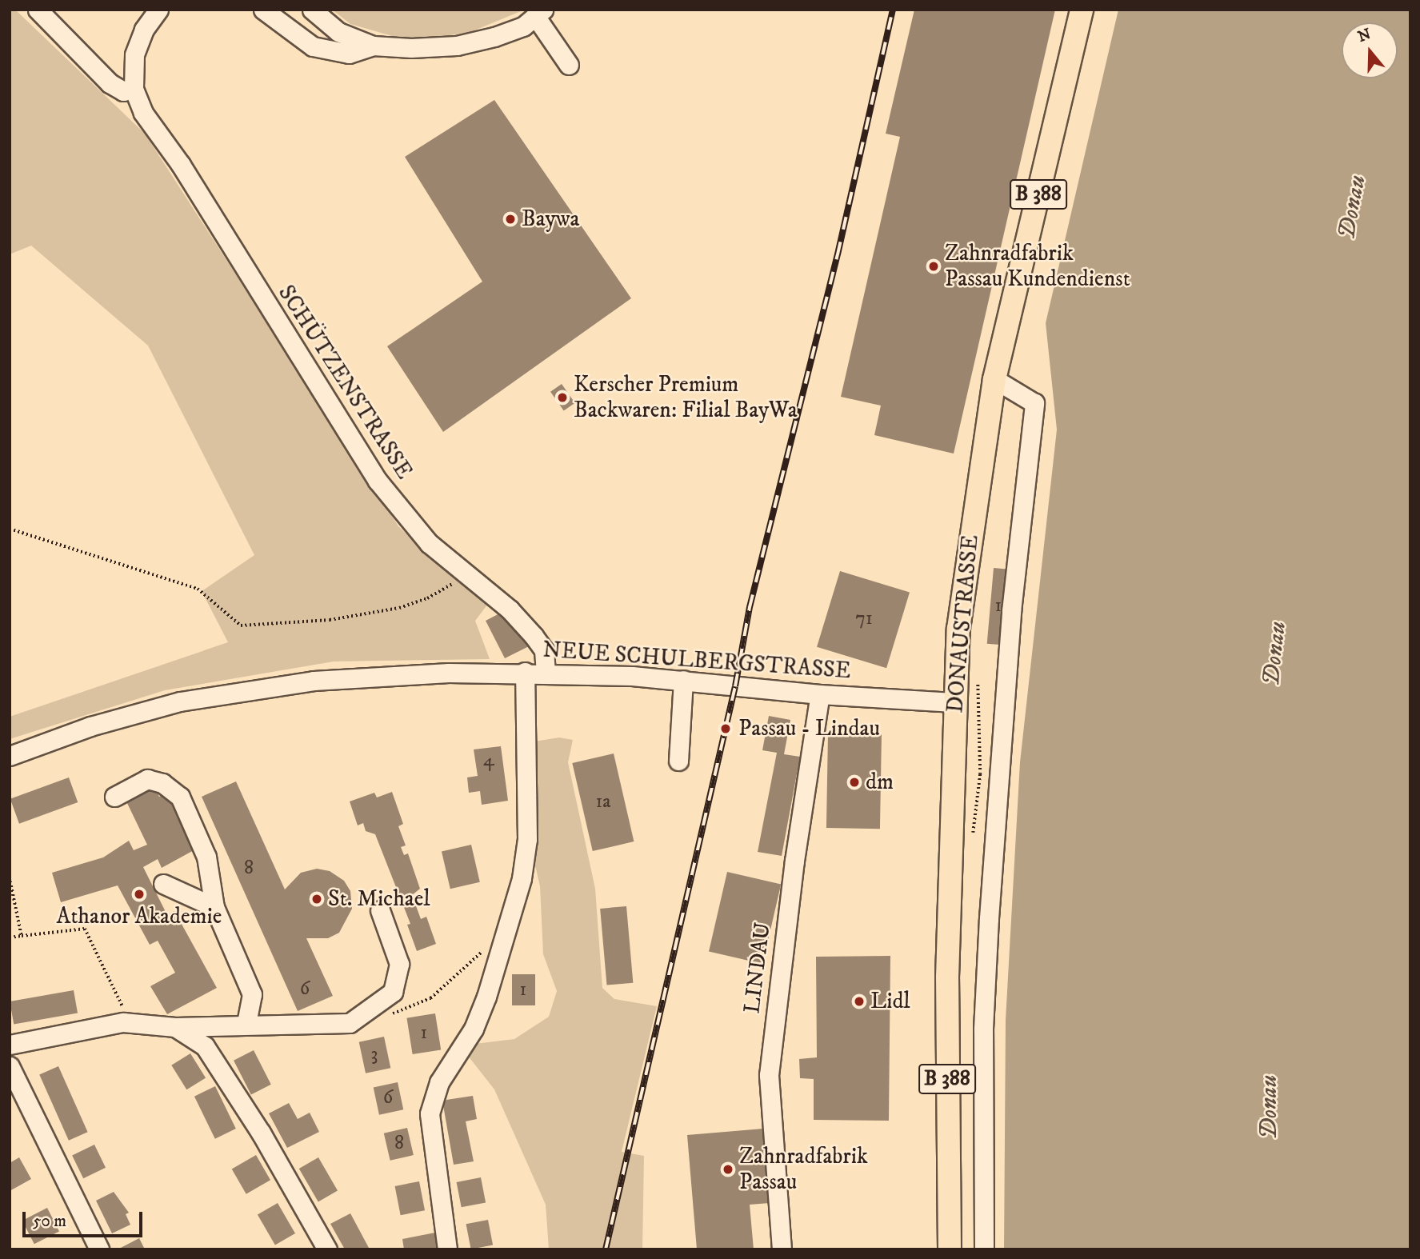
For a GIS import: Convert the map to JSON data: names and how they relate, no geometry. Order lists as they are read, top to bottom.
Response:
{
  "streets": {
    "main road": ["B 388", "DONAUSTRASSE"],
    "street": ["SCHÜTZENSTRASSE", "NEUE SCHULBERGSTRASSE", "LINDAU"]
  },
  "crossings": [
    ["SCHÜTZENSTRASSE", "NEUE SCHULBERGSTRASSE"],
    ["DONAUSTRASSE", "NEUE SCHULBERGSTRASSE"],
    ["NEUE SCHULBERGSTRASSE", "LINDAU"]
  ],
  "water": ["Donau"],
  "places": [
    "Baywa",
    "Zahnradfabrik Passau Kundendienst",
    "Kerscher Premium Backwaren: Filial BayWa",
    "Passau - Lindau",
    "dm",
    "Athanor Akademie",
    "St. Michael",
    "Lidl",
    "Zahnradfabrik Passau"
  ],
  "house_numbers": [
    "1",
    "71",
    "4",
    "1a",
    "8",
    "6",
    "1",
    "1",
    "3",
    "6",
    "8"
  ],
  "scale_bar": "50 m",
  "north": "top"
}
